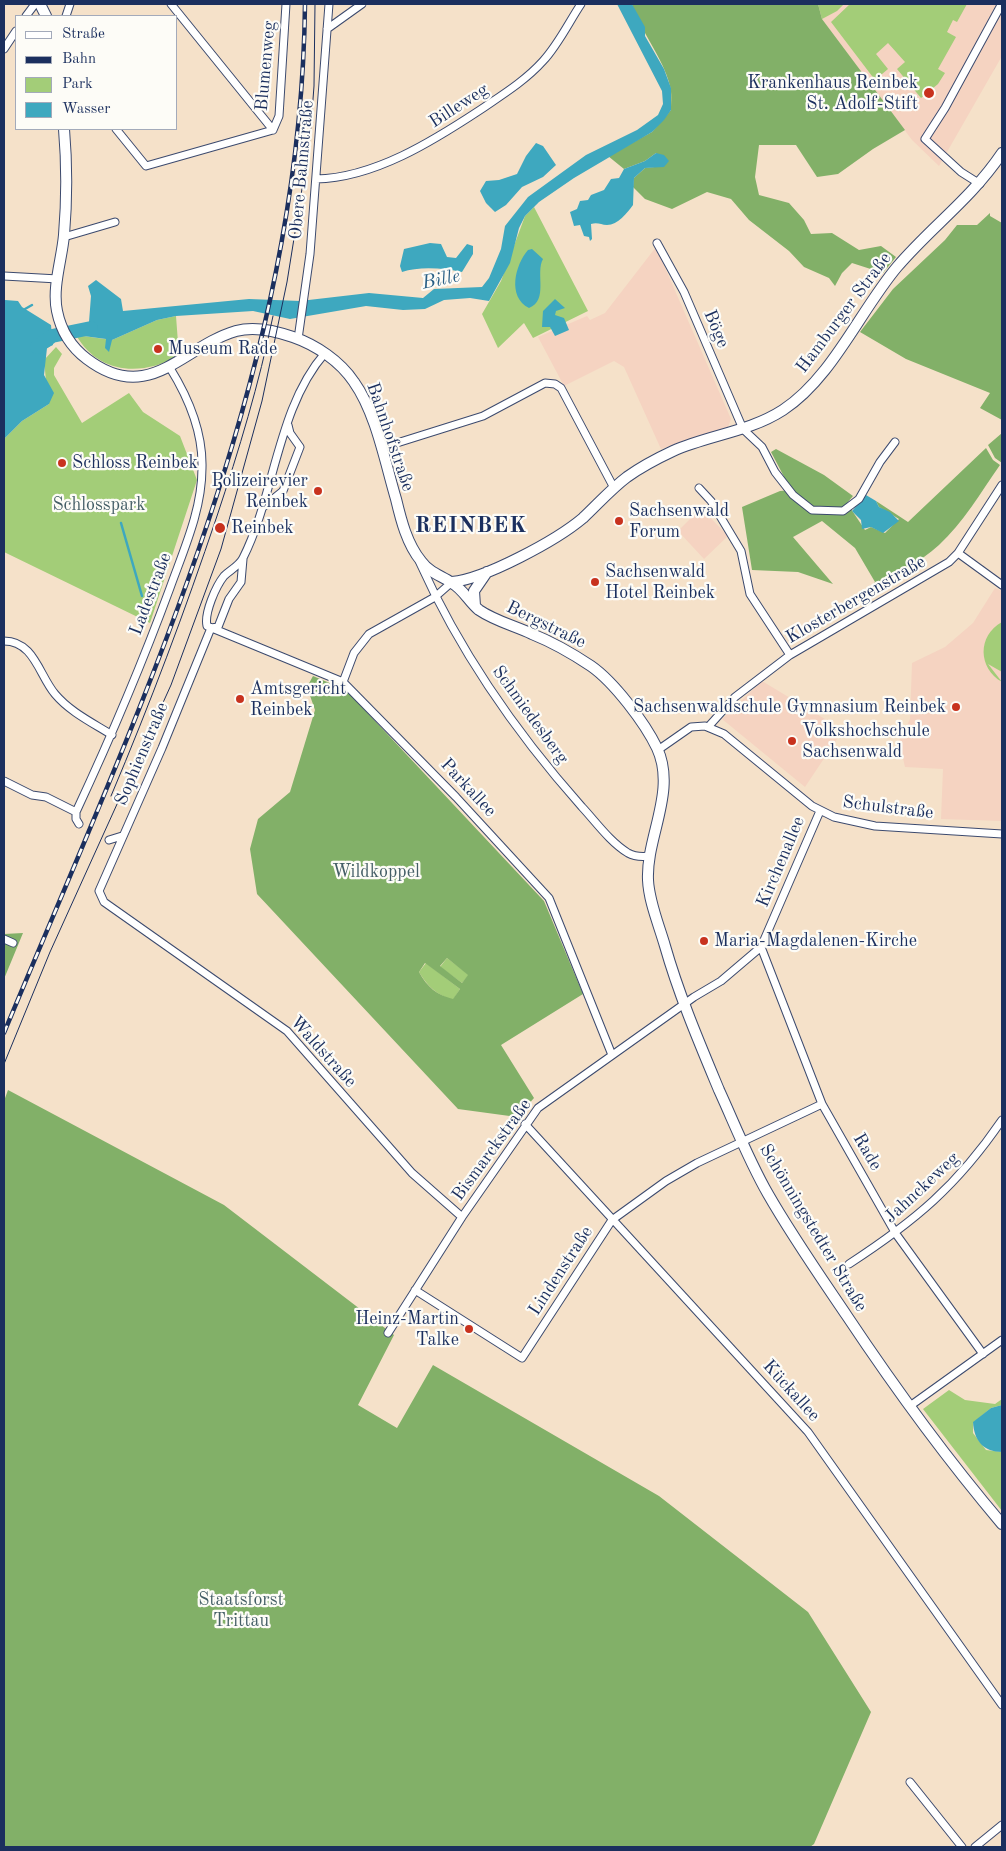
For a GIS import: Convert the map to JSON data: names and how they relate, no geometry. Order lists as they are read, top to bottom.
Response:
{
  "streets": {
    "main road": [
      "Hamburger Straße",
      "Bahnhofstraße",
      "Bergstraße",
      "Schönningstedter Straße"
    ],
    "street": [
      "Blumenweg",
      "Billeweg",
      "Obere Bahnstraße",
      "Böge",
      "Ladestraße",
      "Klosterbergenstraße",
      "Schmiedesberg",
      "Sophienstraße",
      "Parkallee",
      "Schulstraße",
      "Kirchenallee",
      "Waldstraße",
      "Bismarckstraße",
      "Rade",
      "Jahnckeweg",
      "Lindenstraße",
      "Kückallee"
    ]
  },
  "crossings": [
    ["Billeweg", "Obere Bahnstraße"],
    ["Obere Bahnstraße", "Bahnhofstraße"],
    ["Hamburger Straße", "Böge"],
    ["Hamburger Straße", "Bahnhofstraße"],
    ["Hamburger Straße", "Bergstraße"],
    ["Bahnhofstraße", "Ladestraße"],
    ["Bahnhofstraße", "Bergstraße"],
    ["Bahnhofstraße", "Schmiedesberg"],
    ["Bahnhofstraße", "Sophienstraße"],
    ["Klosterbergenstraße", "Schulstraße"],
    ["Bergstraße", "Schönningstedter Straße"],
    ["Schmiedesberg", "Schönningstedter Straße"],
    ["Sophienstraße", "Parkallee"],
    ["Sophienstraße", "Waldstraße"],
    ["Parkallee", "Bismarckstraße"],
    ["Schulstraße", "Kirchenallee"],
    ["Kirchenallee", "Bismarckstraße"],
    ["Kirchenallee", "Rade"],
    ["Kirchenallee", "Schönningstedter Straße"],
    ["Waldstraße", "Bismarckstraße"],
    ["Bismarckstraße", "Schönningstedter Straße"],
    ["Bismarckstraße", "Lindenstraße"],
    ["Bismarckstraße", "Kückallee"],
    ["Rade", "Jahnckeweg"],
    ["Rade", "Lindenstraße"],
    ["Schönningstedter Straße", "Lindenstraße"],
    ["Lindenstraße", "Kückallee"]
  ],
  "districts": ["REINBEK"],
  "water": ["Bille"],
  "parks": ["Schlosspark", "Wildkoppel", "Staatsforst Trittau"],
  "places": [
    "Krankenhaus Reinbek St. Adolf-Stift",
    "Museum Rade",
    "Schloss Reinbek",
    "Polizeirevier Reinbek",
    "Sachsenwald Forum",
    "Reinbek",
    "Sachsenwald Hotel Reinbek",
    "Amtsgericht Reinbek",
    "Sachsenwaldschule Gymnasium Reinbek",
    "Volkshochschule Sachsenwald",
    "Maria-Magdalenen-Kirche",
    "Heinz-Martin Talke"
  ],
  "legend": [
    "Straße",
    "Bahn",
    "Park",
    "Wasser"
  ]
}
